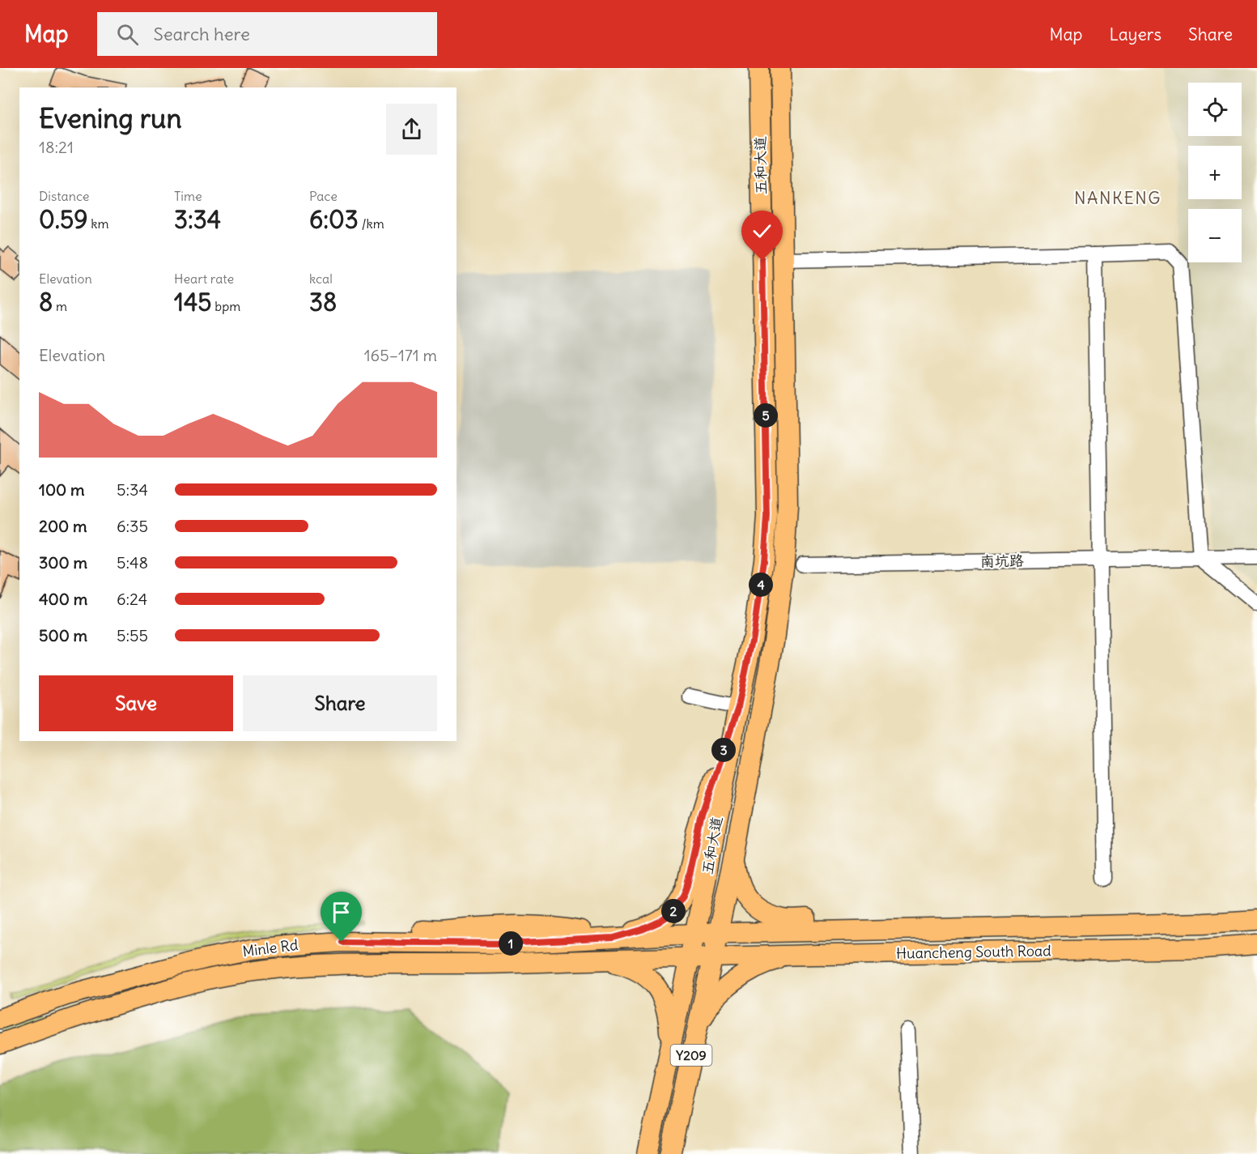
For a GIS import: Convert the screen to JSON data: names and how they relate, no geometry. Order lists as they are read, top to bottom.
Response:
{
  "streets": {
    "main road": [
      "五和大道",
      "Minle Rd",
      "Huancheng South Road",
      "Y209"
    ],
    "street": ["南坑路"]
  },
  "crossings": [
    ["五和大道", "Minle Rd"],
    ["五和大道", "Huancheng South Road"],
    ["Minle Rd", "Huancheng South Road"]
  ],
  "districts": ["NANKENG"],
  "page": {
    "header": "Map",
    "search": "Search here",
    "nav": ["Map", "Layers", "Share"],
    "map_buttons": ["+", "−"],
    "heading": ["Evening run", "18:21"],
    "stats": [
      ["Distance", "0.59 km"],
      ["Time", "3:34"],
      ["Pace", "6:03 /km"],
      ["Elevation", "8 m"],
      ["Heart rate", "145 bpm"],
      ["kcal", "38"]
    ],
    "chart": ["Elevation", "165–171 m"],
    "pins": [
      "5",
      "4",
      "3",
      "2",
      "1"
    ],
    "list": [
      {
        "name": "100 m",
        "note": "5:34"
      },
      {
        "name": "200 m",
        "note": "6:35"
      },
      {
        "name": "300 m",
        "note": "5:48"
      },
      {
        "name": "400 m",
        "note": "6:24"
      },
      {
        "name": "500 m",
        "note": "5:55"
      }
    ],
    "buttons": ["Save", "Share"]
  }
}
